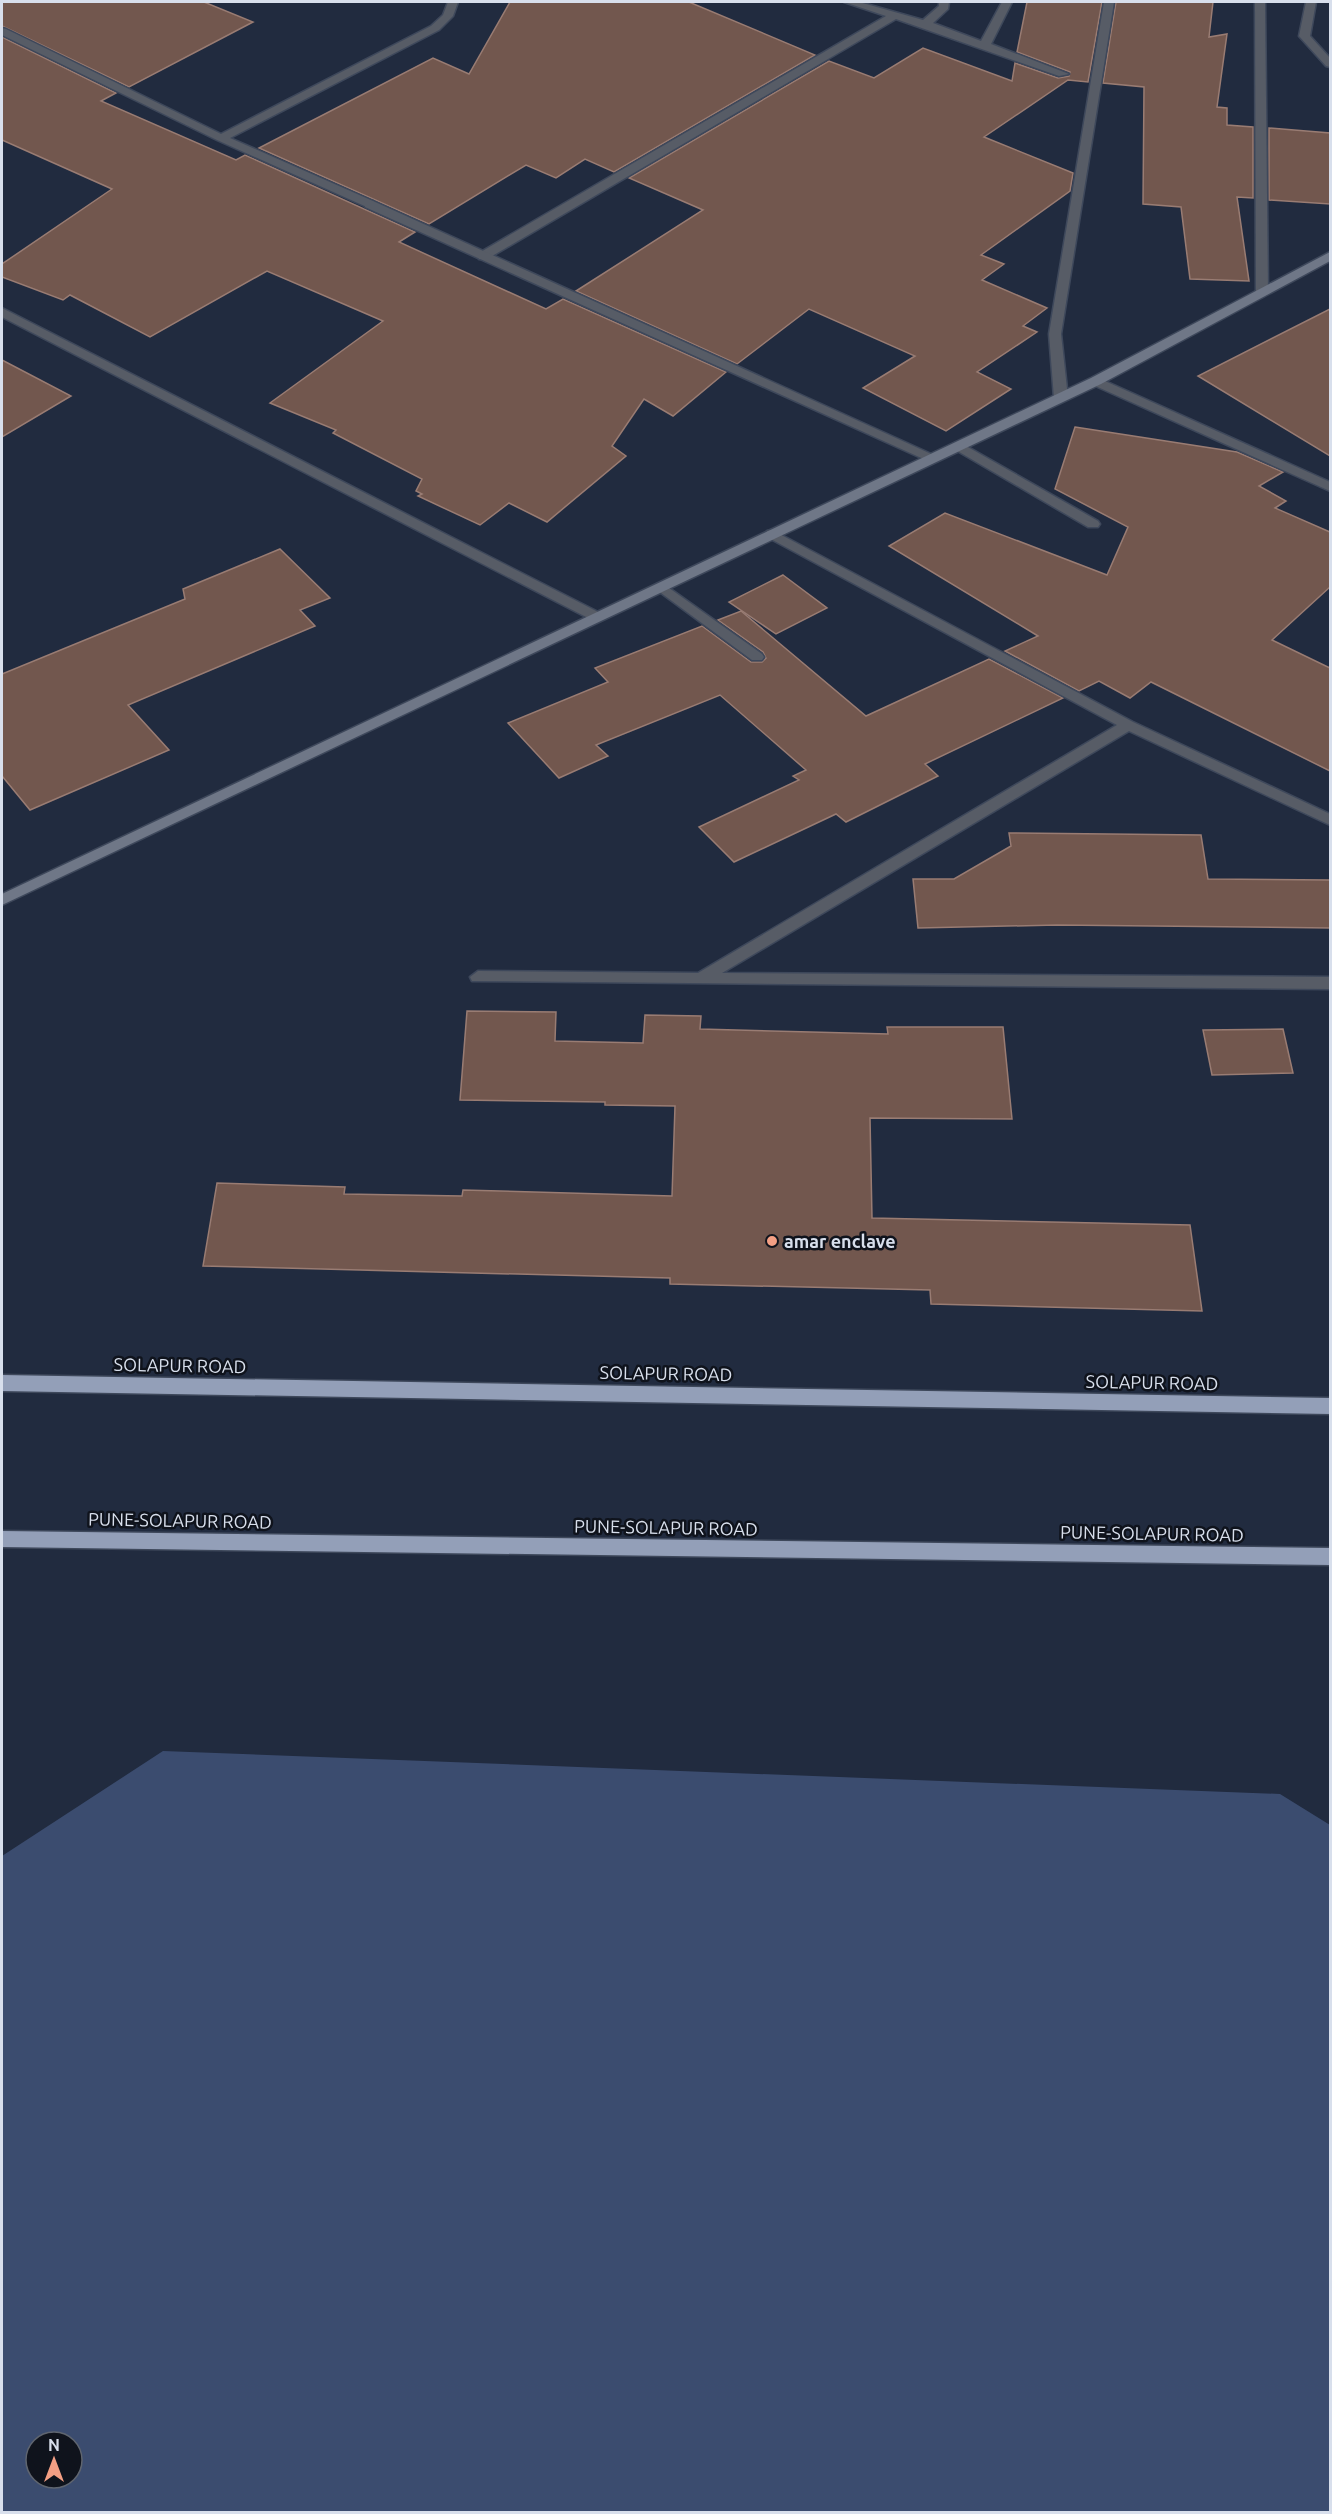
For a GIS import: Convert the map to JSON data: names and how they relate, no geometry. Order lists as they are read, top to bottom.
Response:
{
  "streets": {
    "highway": ["SOLAPUR ROAD", "PUNE-SOLAPUR ROAD"]
  },
  "places": ["amar enclave"],
  "north": "top"
}
